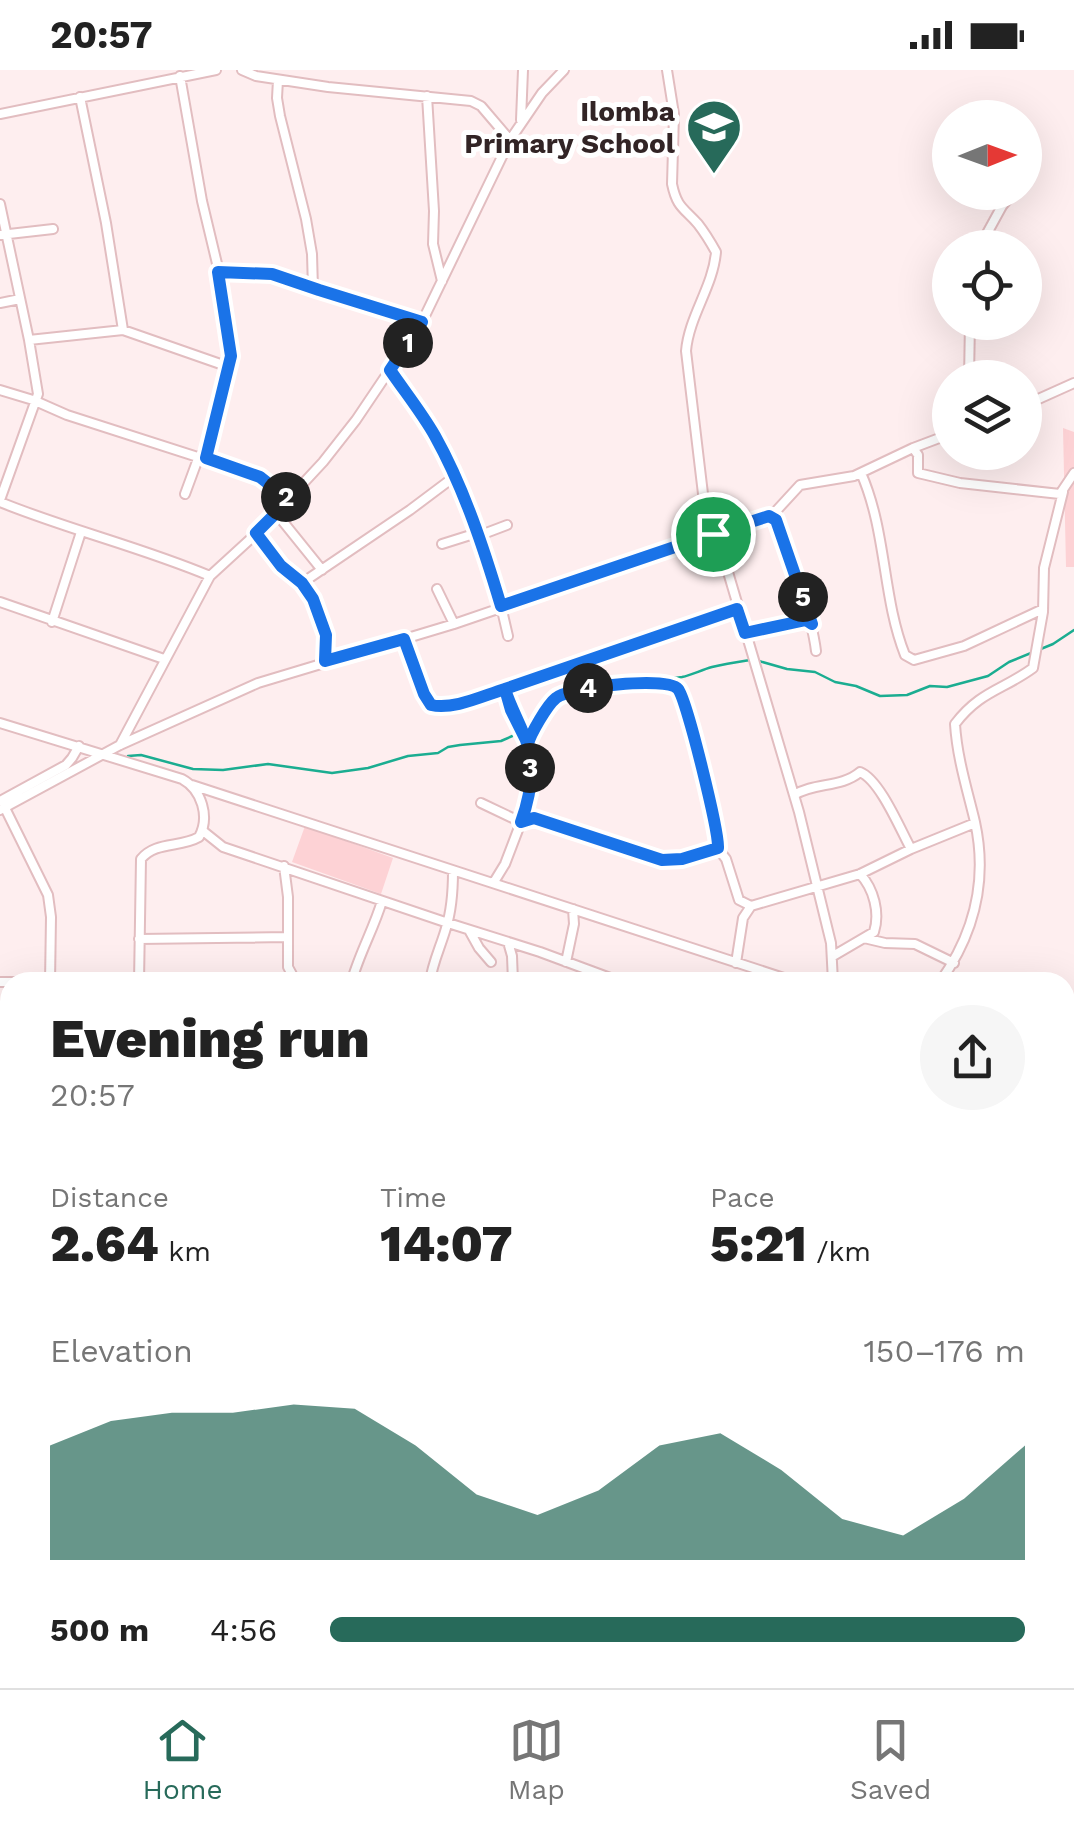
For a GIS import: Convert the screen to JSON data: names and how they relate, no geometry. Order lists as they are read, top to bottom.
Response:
{
  "places": {
    "school or university": ["Ilomba Primary School"]
  },
  "north": "right",
  "page": {
    "status": "20:57",
    "pins": [
      "1",
      "2",
      "5",
      "4",
      "3"
    ],
    "heading": ["Evening run", "20:57"],
    "stats": [
      ["Distance", "2.64 km"],
      ["Time", "14:07"],
      ["Pace", "5:21 /km"]
    ],
    "chart": ["Elevation", "150–176 m"],
    "list": [
      {
        "name": "500 m",
        "note": "4:56"
      }
    ],
    "tabs": ["Home", "Map", "Saved"]
  }
}
